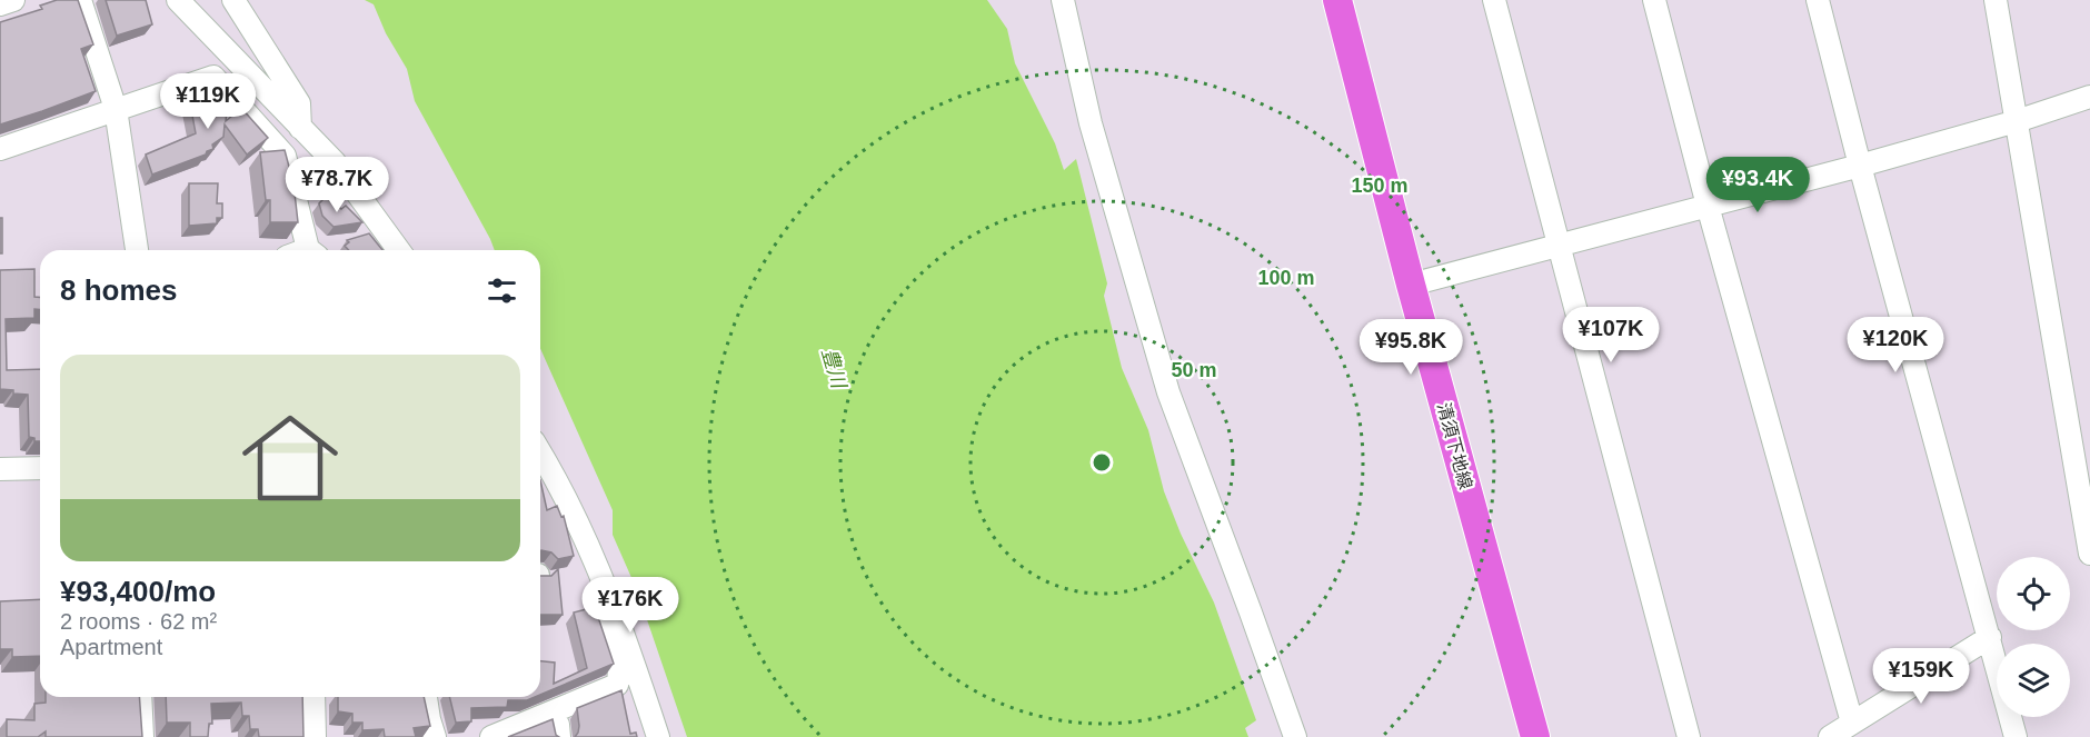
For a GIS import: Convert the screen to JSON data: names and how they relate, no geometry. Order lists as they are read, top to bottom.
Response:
{
  "streets": {
    "main road": ["清須下地線"]
  },
  "water": ["豊川"],
  "page": {
    "price": [
      "¥119K",
      "¥78.7K",
      "¥93.4K",
      "¥107K",
      "¥120K",
      "¥95.8K",
      "¥176K",
      "¥159K"
    ],
    "heading": "8 homes",
    "list": [
      {
        "name": "¥93,400/mo",
        "note": "2 rooms · 62 m² · Apartment"
      }
    ]
  },
  "rings": ["150 m", "100 m", "50 m"]
}
